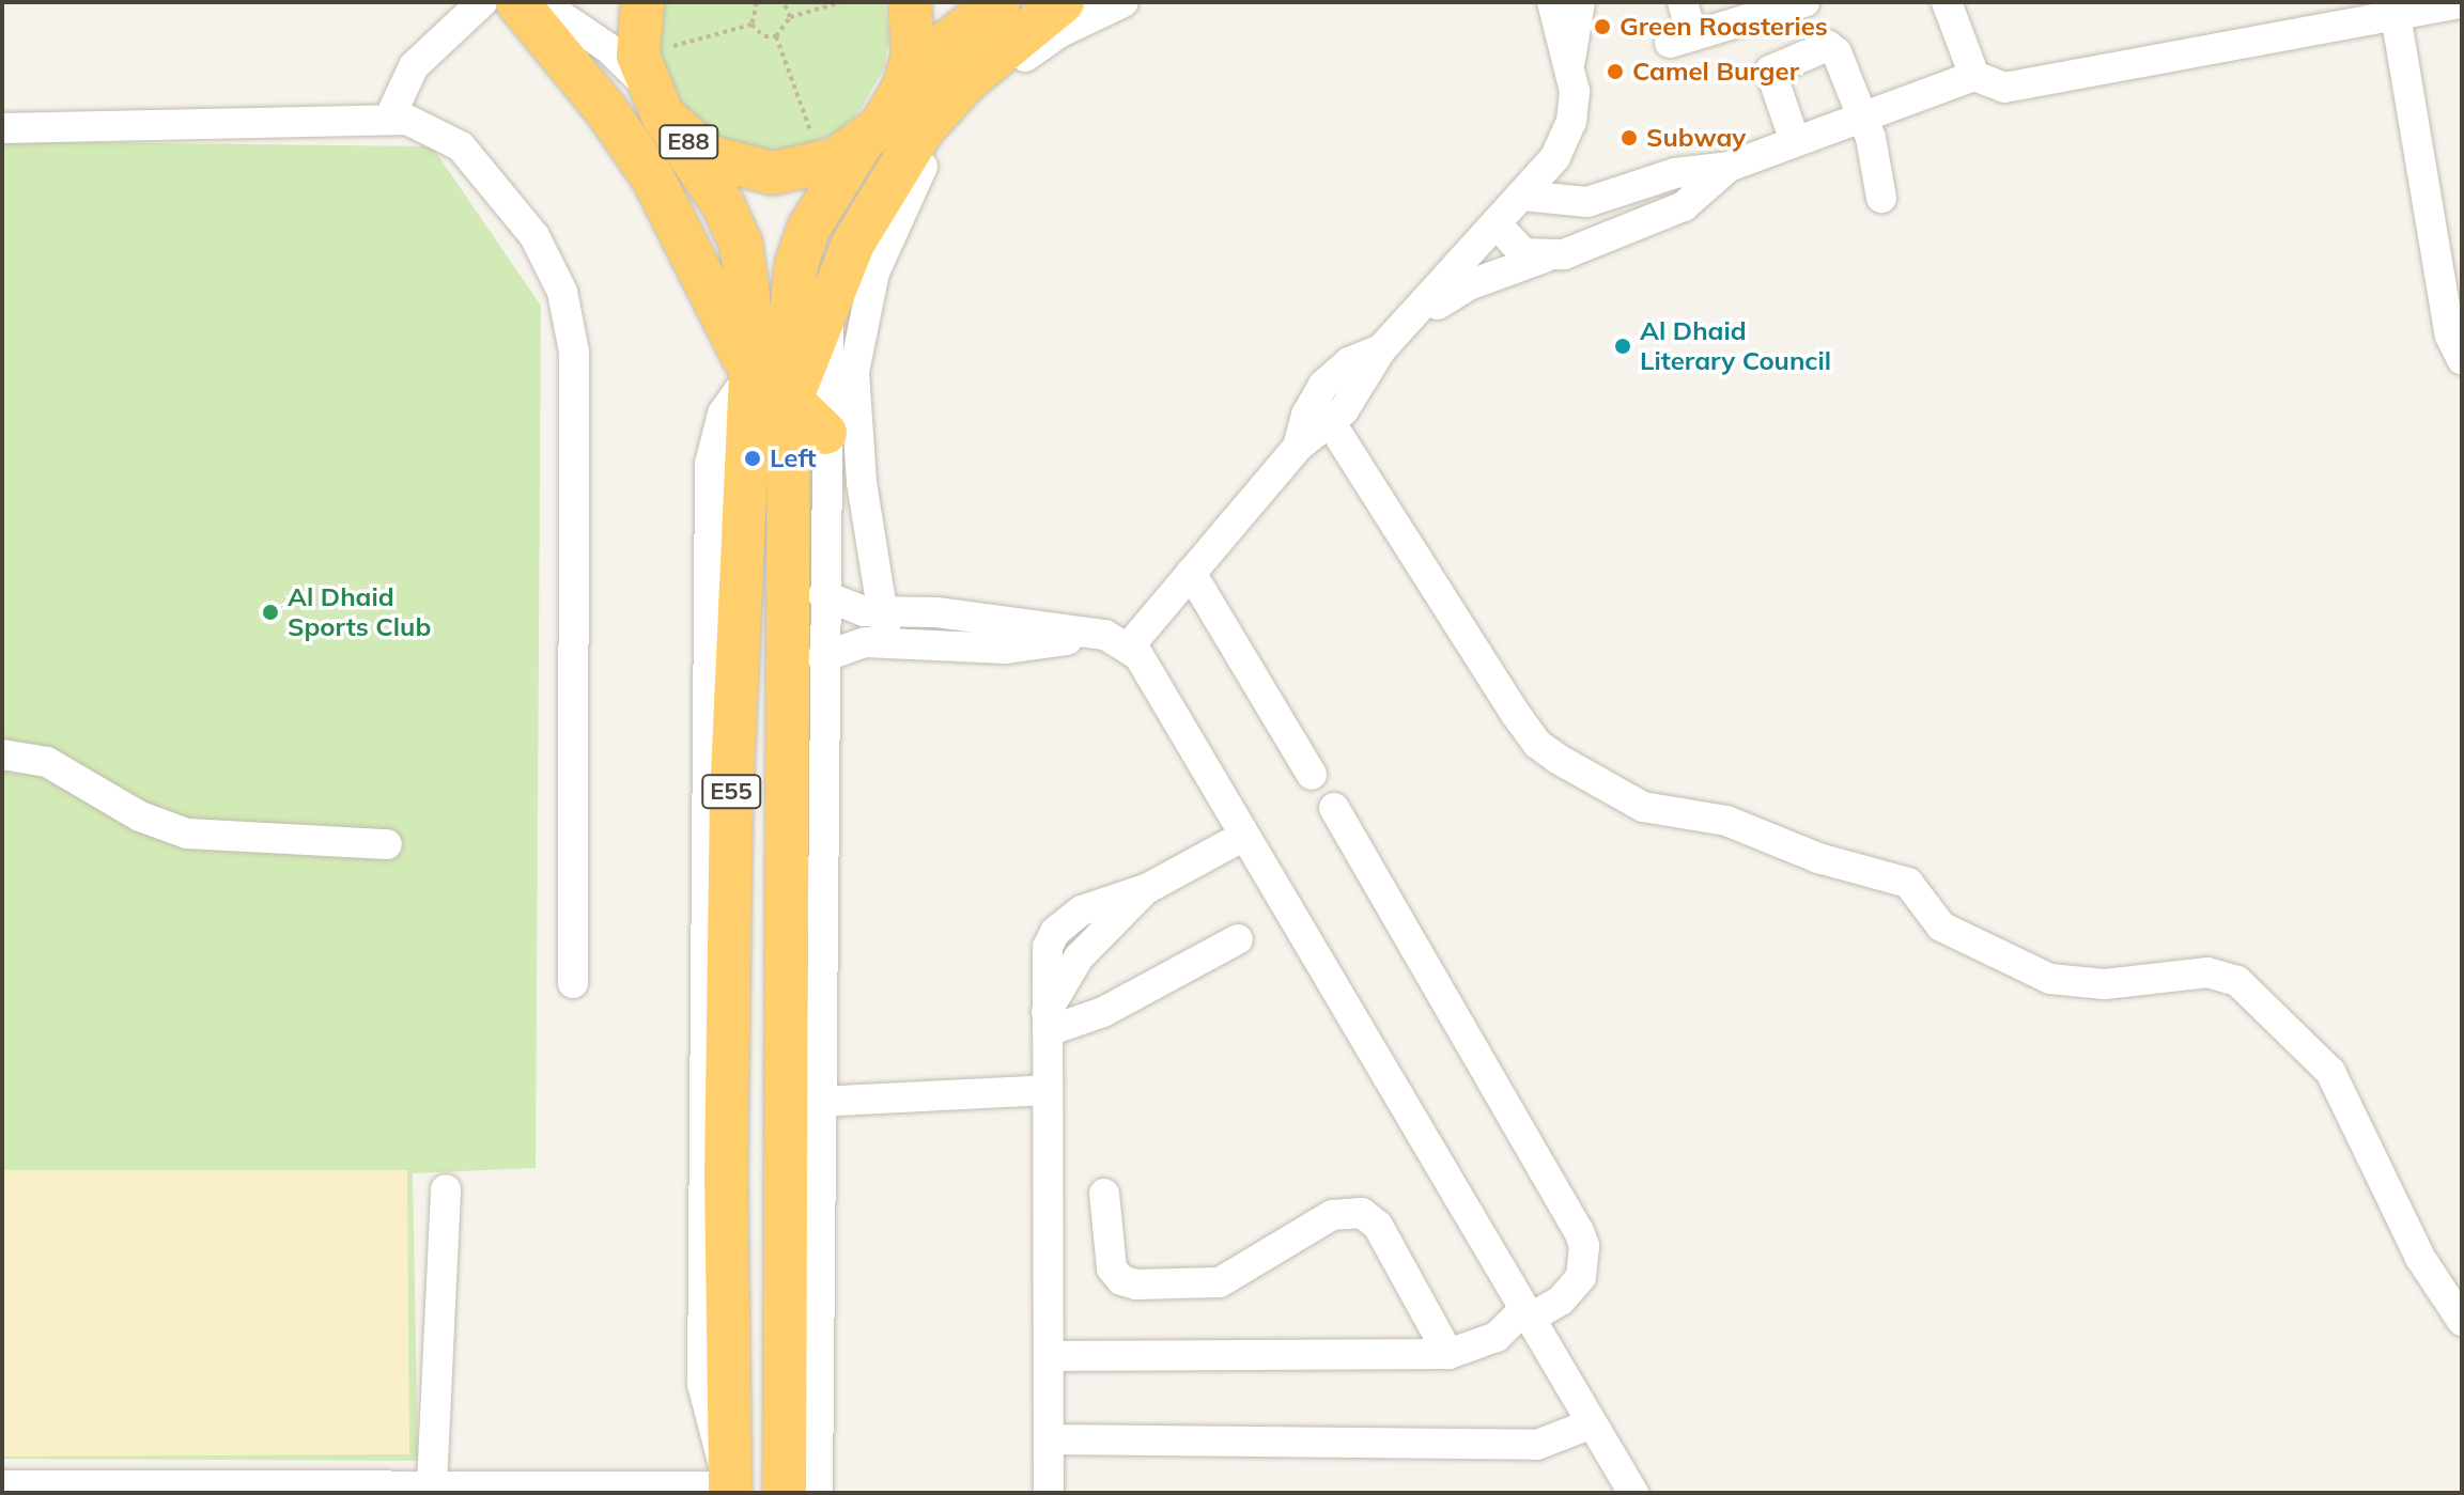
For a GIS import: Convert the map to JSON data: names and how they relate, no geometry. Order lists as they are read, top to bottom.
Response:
{
  "streets": {
    "highway": ["E88", "E55"]
  },
  "crossings": [
    ["E88", "E55"]
  ],
  "places": [
    "Green Roasteries",
    "Camel Burger",
    "Subway",
    "Al Dhaid Literary Council",
    "Left",
    "Al Dhaid Sports Club"
  ]
}
